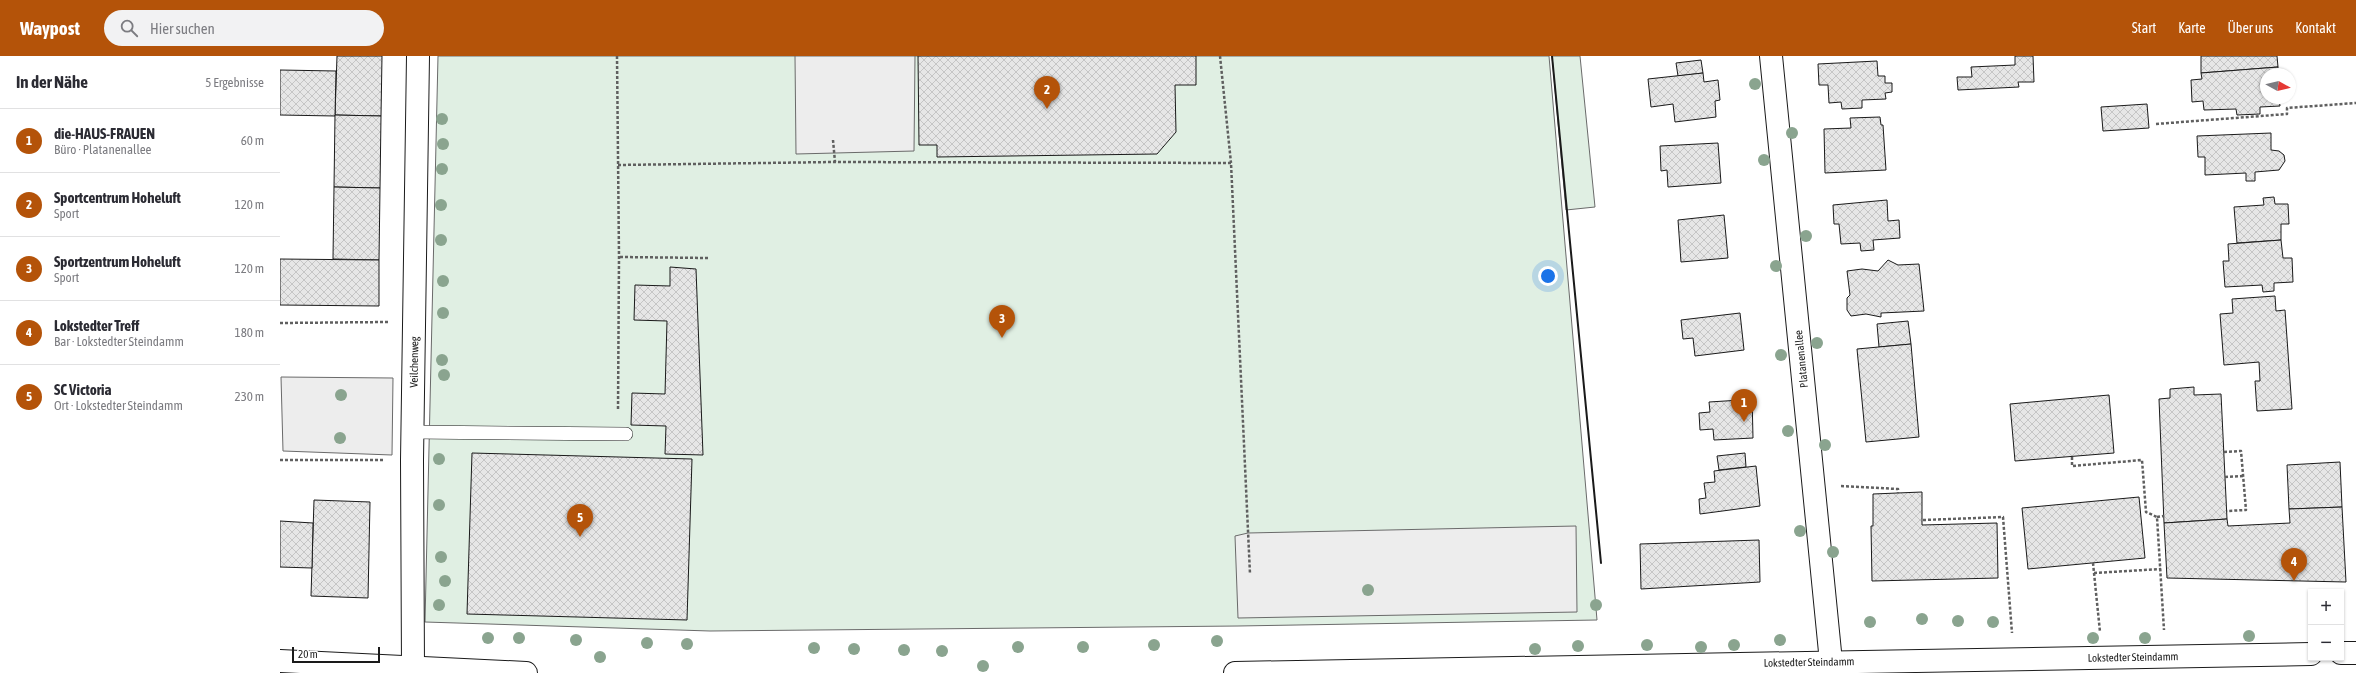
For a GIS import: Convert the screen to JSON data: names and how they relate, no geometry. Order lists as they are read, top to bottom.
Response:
{
  "streets": {
    "main road": ["Platanenallee", "Veilchenweg", "Lokstedter Steindamm"]
  },
  "crossings": [
    ["Platanenallee", "Lokstedter Steindamm"]
  ],
  "scale_bar": "20 m",
  "north": "right",
  "page": {
    "header": "Waypost",
    "search": "Hier suchen",
    "nav": [
      "Start",
      "Karte",
      "Über uns",
      "Kontakt"
    ],
    "heading": ["In der Nähe", "5 Ergebnisse"],
    "pins": [
      "2",
      "3",
      "1",
      "5",
      "4"
    ],
    "list": [
      {
        "mark": "1",
        "name": "die-HAUS-FRAUEN",
        "note": "Büro · Platanenallee",
        "value": "60 m"
      },
      {
        "mark": "2",
        "name": "Sportcentrum Hoheluft",
        "note": "Sport",
        "value": "120 m"
      },
      {
        "mark": "3",
        "name": "Sportzentrum Hoheluft",
        "note": "Sport",
        "value": "120 m"
      },
      {
        "mark": "4",
        "name": "Lokstedter Treff",
        "note": "Bar · Lokstedter Steindamm",
        "value": "180 m"
      },
      {
        "mark": "5",
        "name": "SC Victoria",
        "note": "Ort · Lokstedter Steindamm",
        "value": "230 m"
      }
    ],
    "map_buttons": ["+", "−"],
    "scale": "20 m"
  }
}
